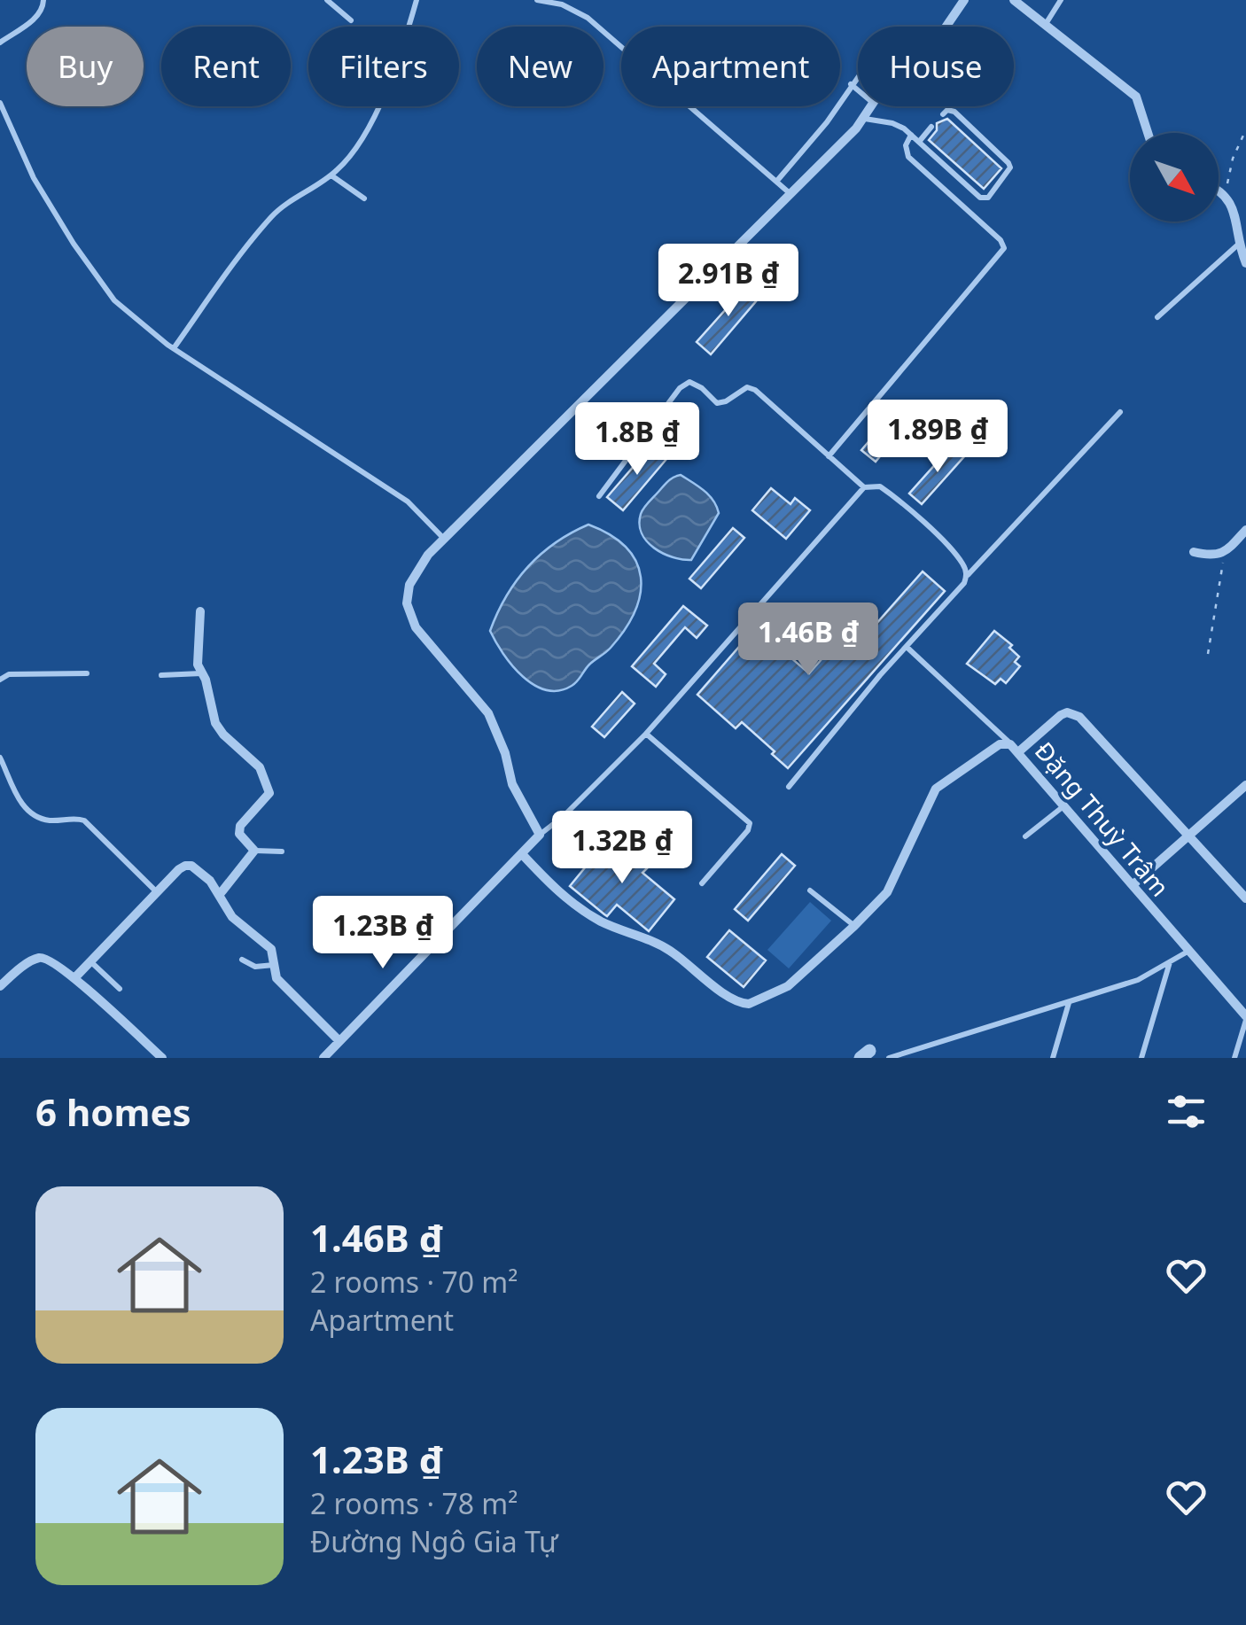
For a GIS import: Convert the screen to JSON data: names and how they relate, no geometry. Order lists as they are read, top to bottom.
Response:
{
  "streets": {
    "street": ["Đặng Thuỳ Trâm"]
  },
  "north": "bottom right",
  "page": {
    "chip": [
      "Buy",
      "Rent",
      "Filters",
      "New",
      "Apartment",
      "House"
    ],
    "price": [
      "2.91B ₫",
      "1.89B ₫",
      "1.8B ₫",
      "1.46B ₫",
      "1.32B ₫",
      "1.23B ₫"
    ],
    "heading": "6 homes",
    "list": [
      {
        "name": "1.46B ₫",
        "note": "2 rooms · 70 m² · Apartment"
      },
      {
        "name": "1.23B ₫",
        "note": "2 rooms · 78 m² · Đường Ngô Gia Tự"
      }
    ]
  }
}
